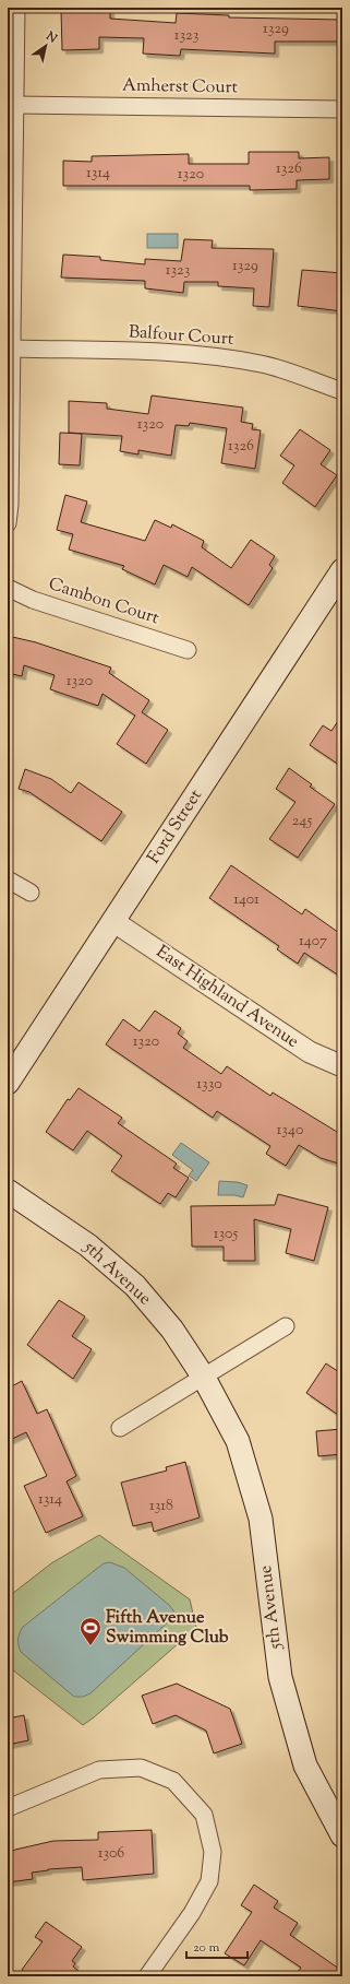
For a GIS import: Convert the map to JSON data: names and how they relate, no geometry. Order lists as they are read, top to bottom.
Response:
{
  "streets": {
    "main road": ["Ford Street", "5th Avenue"],
    "street": [
      "Amherst Court",
      "Balfour Court",
      "Cambon Court",
      "East Highland Avenue"
    ]
  },
  "crossings": [
    ["Ford Street", "East Highland Avenue"]
  ],
  "places": {
    "sports": ["Fifth Avenue Swimming Club"]
  },
  "house_numbers": [
    "1329",
    "1323",
    "1326",
    "1314",
    "1320",
    "1329",
    "1323",
    "1320",
    "1326",
    "1320",
    "245",
    "1401",
    "1407",
    "1320",
    "1330",
    "1340",
    "1305",
    "1314",
    "1318",
    "1306"
  ],
  "scale_bar": "20 m",
  "north": "top right"
}
